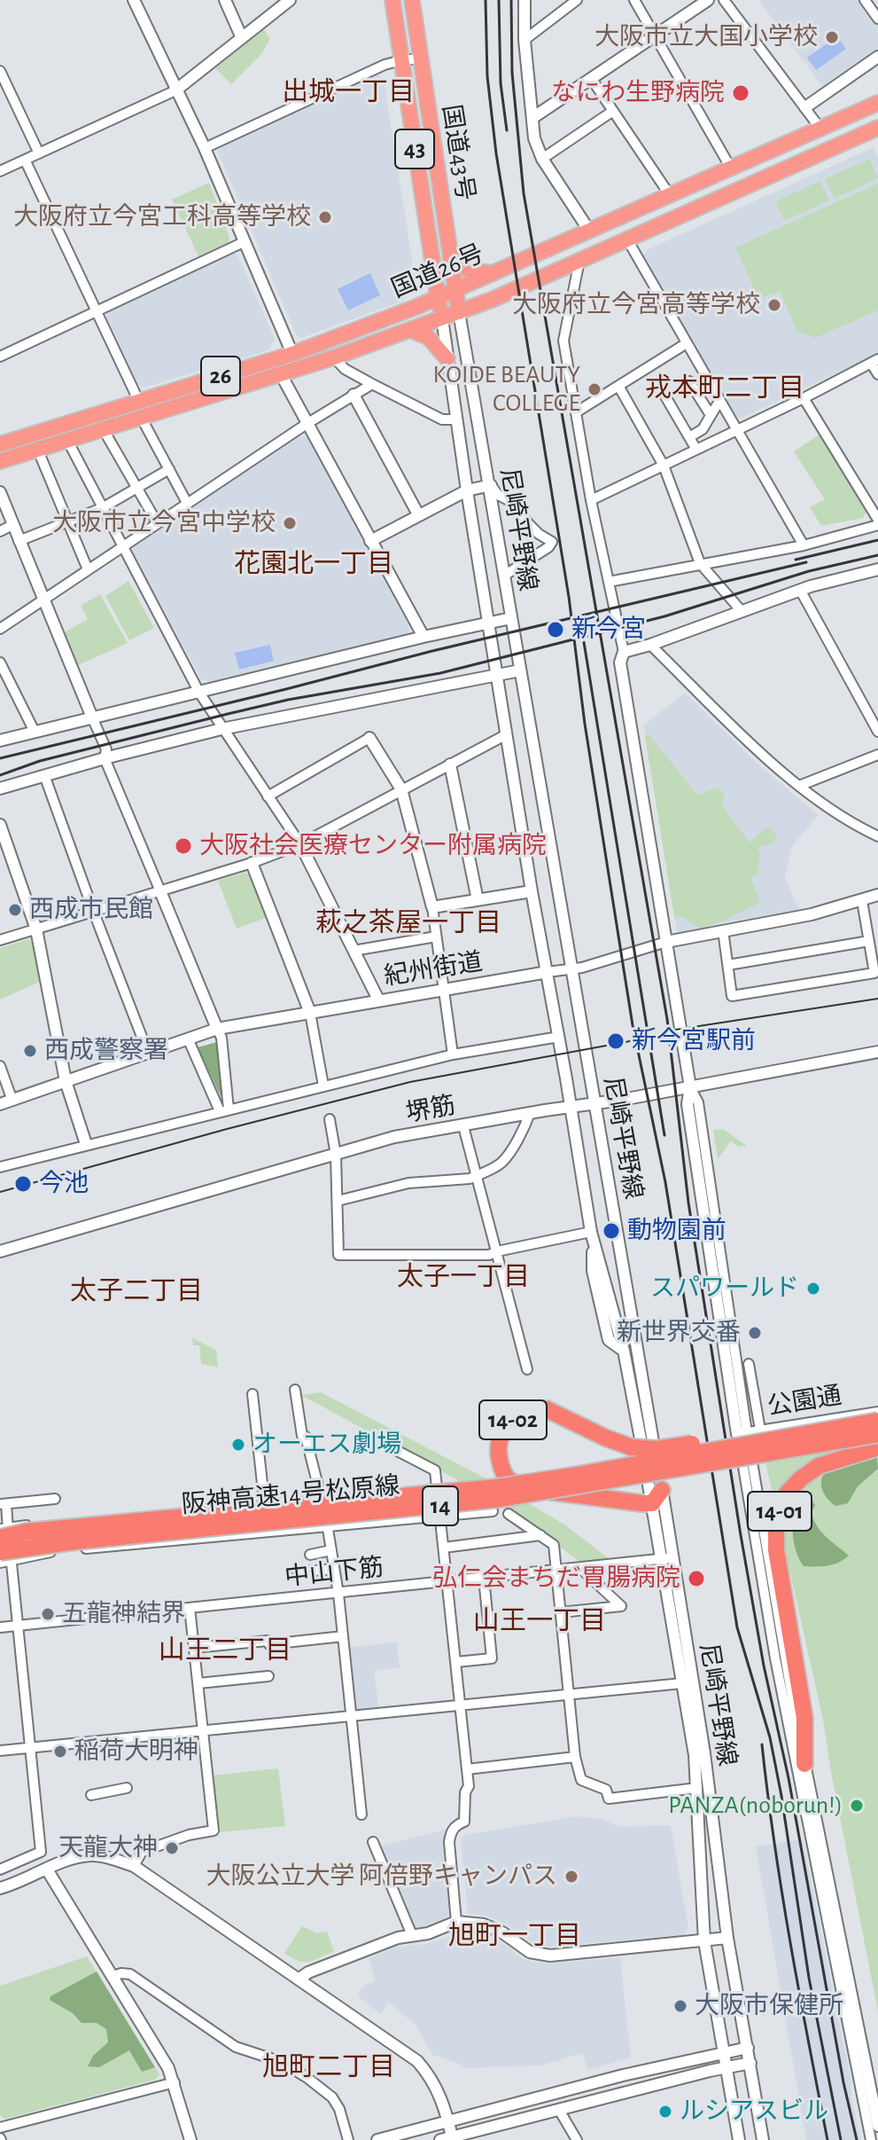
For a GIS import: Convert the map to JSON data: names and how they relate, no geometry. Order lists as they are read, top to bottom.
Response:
{
  "streets": {
    "highway": [
      "43",
      "国道43号",
      "国道26号",
      "26",
      "14-02",
      "阪神高速14号松原線",
      "14",
      "14-01"
    ],
    "street": [
      "尼崎平野線",
      "紀州街道",
      "堺筋",
      "公園通",
      "中山下筋"
    ]
  },
  "crossings": [
    ["国道43号", "国道26号"],
    ["国道43号", "尼崎平野線"],
    ["国道26号", "尼崎平野線"],
    ["尼崎平野線", "紀州街道"],
    ["尼崎平野線", "堺筋"],
    ["尼崎平野線", "14-02"],
    ["尼崎平野線", "中山下筋"],
    ["14-02", "阪神高速14号松原線"]
  ],
  "districts": [
    "出城一丁目",
    "戎本町二丁目",
    "花園北一丁目",
    "萩之茶屋一丁目",
    "太子一丁目",
    "太子二丁目",
    "山王一丁目",
    "山王二丁目",
    "旭町一丁目",
    "旭町二丁目"
  ],
  "places": [
    "大阪市立大国小学校",
    "なにわ生野病院",
    "大阪府立今宮工科高等学校",
    "大阪府立今宮高等学校",
    "KOIDE BEAUTY COLLEGE",
    "大阪市立今宮中学校",
    "新今宮",
    "大阪社会医療センター附属病院",
    "西成市民館",
    "新今宮駅前",
    "西成警察署",
    "今池",
    "動物園前",
    "スパワールド",
    "新世界交番",
    "オーエス劇場",
    "弘仁会まちだ胃腸病院",
    "五龍神結界",
    "稲荷大明神",
    "PANZA(noborun!)",
    "天龍大神",
    "大阪公立大学 阿倍野キャンパス",
    "大阪市保健所",
    "ルシアスビル"
  ]
}
